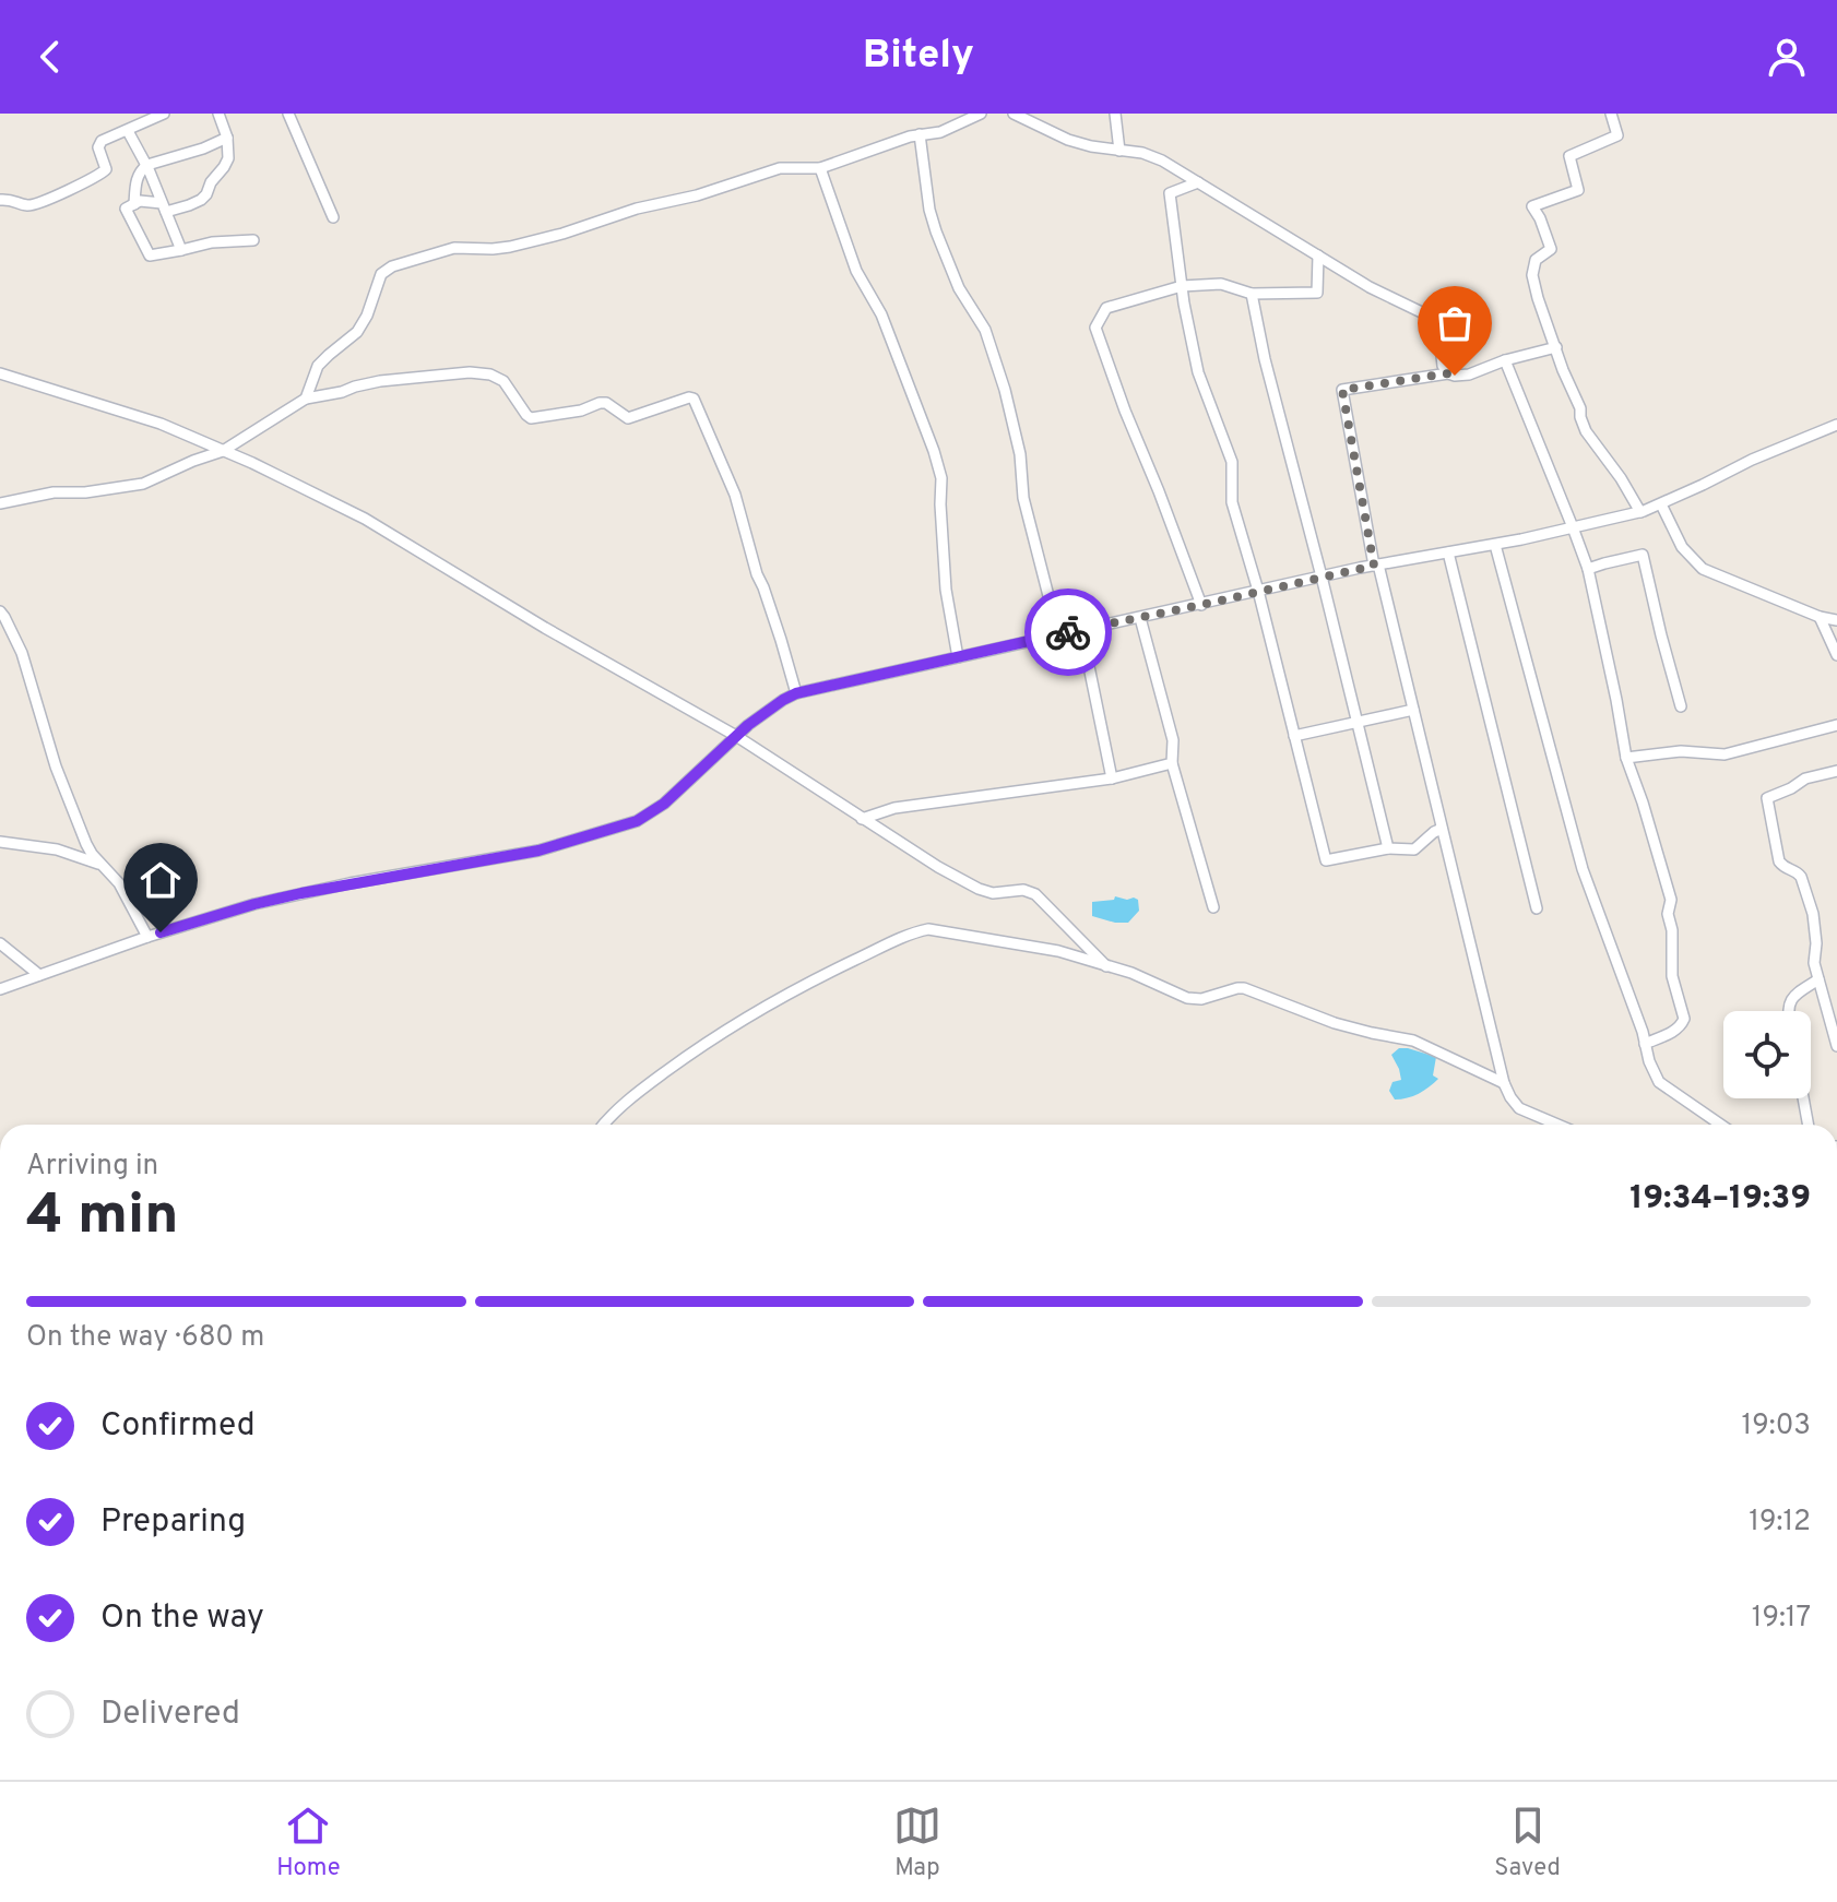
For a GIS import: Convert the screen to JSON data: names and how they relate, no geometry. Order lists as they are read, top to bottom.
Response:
{
  "page": {
    "header": "Bitely",
    "heading": ["4 min", "Arriving in", "19:34–19:39"],
    "bar": "On the way · 680 m",
    "list": [
      ["Confirmed", "19:03"],
      ["Preparing", "19:12"],
      ["On the way", "19:17"],
      "Delivered"
    ],
    "tabs": ["Home", "Map", "Saved"]
  }
}
